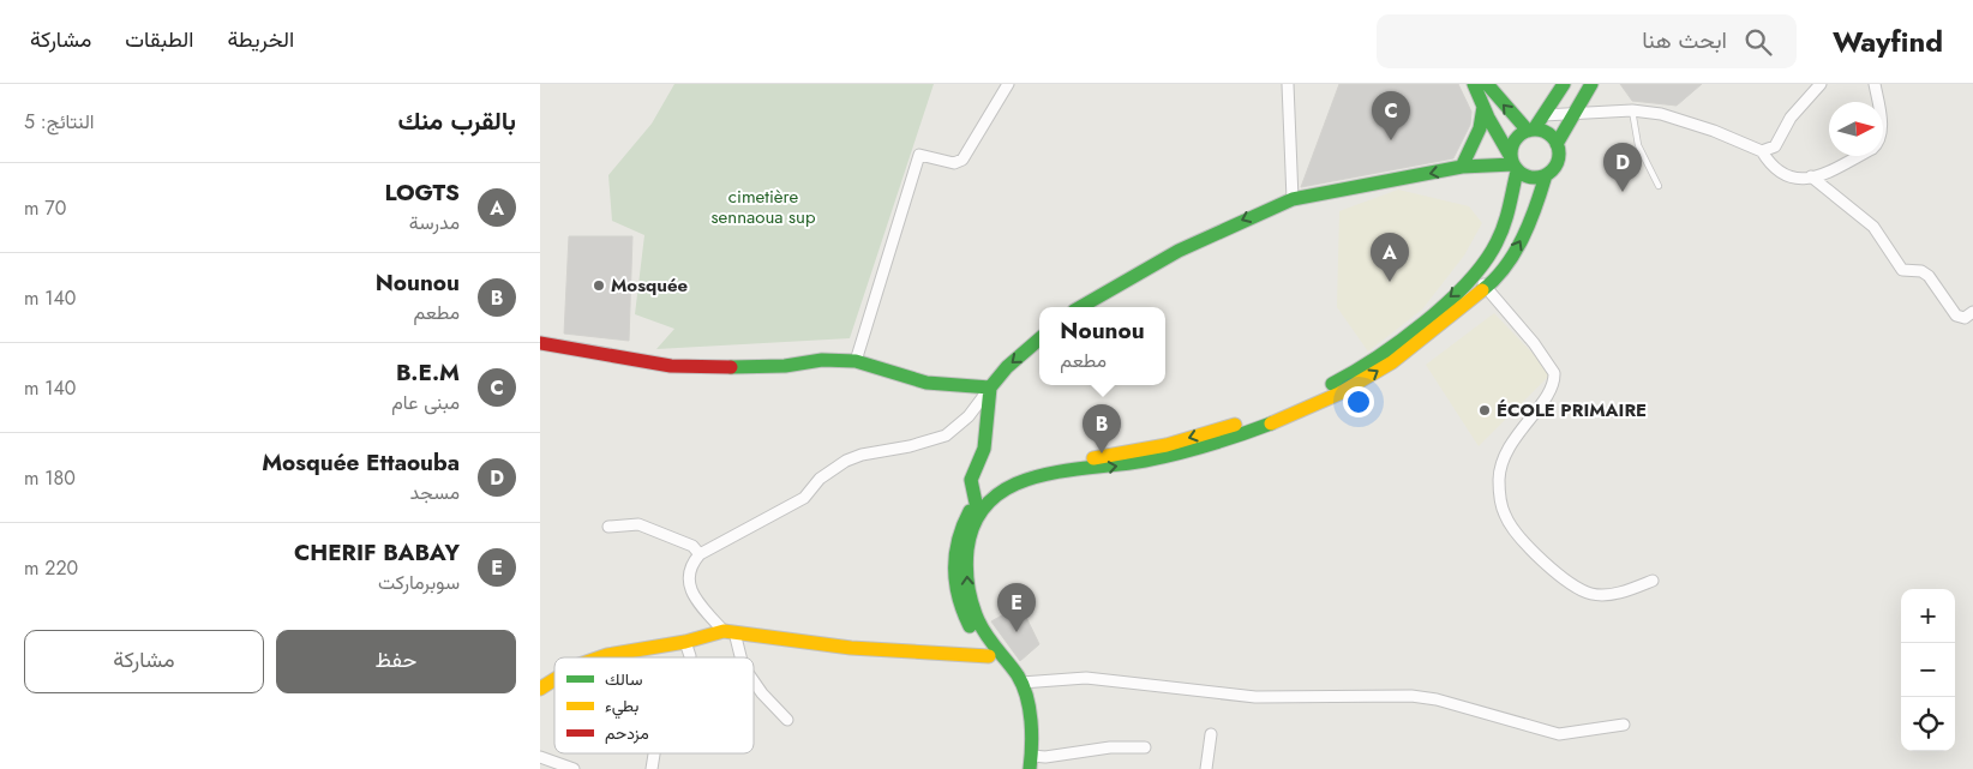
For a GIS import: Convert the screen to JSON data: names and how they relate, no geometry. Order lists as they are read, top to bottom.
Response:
{
  "parks": ["cimetière sennaoua sup"],
  "places": ["Mosquée", "ÉCOLE PRIMAIRE"],
  "legend": ["سالك", "بطيء", "مزدحم"],
  "north": "right",
  "page": {
    "header": "Wayfind",
    "search": "ابحث هنا",
    "nav": ["الخريطة", "الطبقات", "مشاركة"],
    "heading": ["بالقرب منك", "النتائج: 5"],
    "pins": [
      "C",
      "D",
      "A",
      "B",
      "E"
    ],
    "list": [
      {
        "mark": "A",
        "name": "LOGTS",
        "note": "مدرسة",
        "value": "70 m"
      },
      {
        "mark": "B",
        "name": "Nounou",
        "note": "مطعم",
        "value": "140 m"
      },
      {
        "mark": "C",
        "name": "B.E.M",
        "note": "مبنى عام",
        "value": "140 m"
      },
      {
        "mark": "D",
        "name": "Mosquée Ettaouba",
        "note": "مسجد",
        "value": "180 m"
      },
      {
        "mark": "E",
        "name": "CHERIF BABAY",
        "note": "سوبرماركت",
        "value": "220 m"
      }
    ],
    "popup": ["Nounou", "مطعم"],
    "map_buttons": ["+", "−"],
    "buttons": ["حفظ", "مشاركة"]
  }
}
